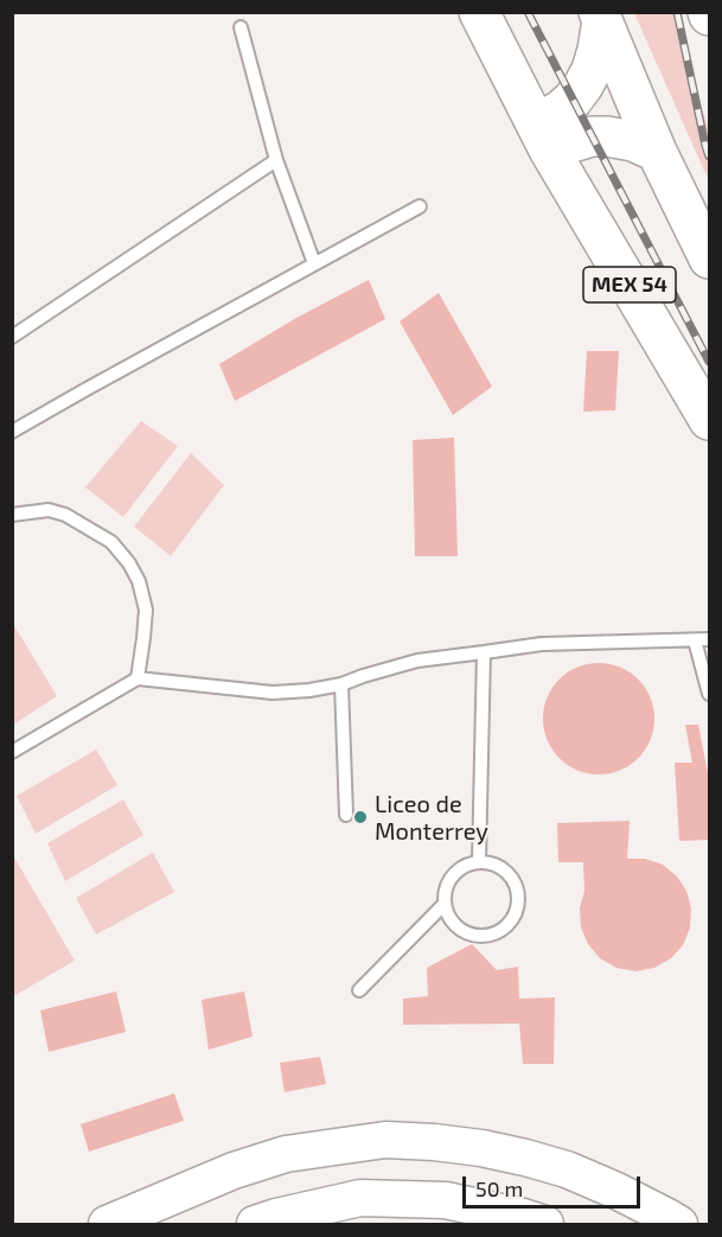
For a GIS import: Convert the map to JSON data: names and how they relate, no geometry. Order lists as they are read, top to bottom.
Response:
{
  "streets": {
    "main road": ["MEX 54"]
  },
  "places": ["Liceo de Monterrey"],
  "scale_bar": "50 m"
}
